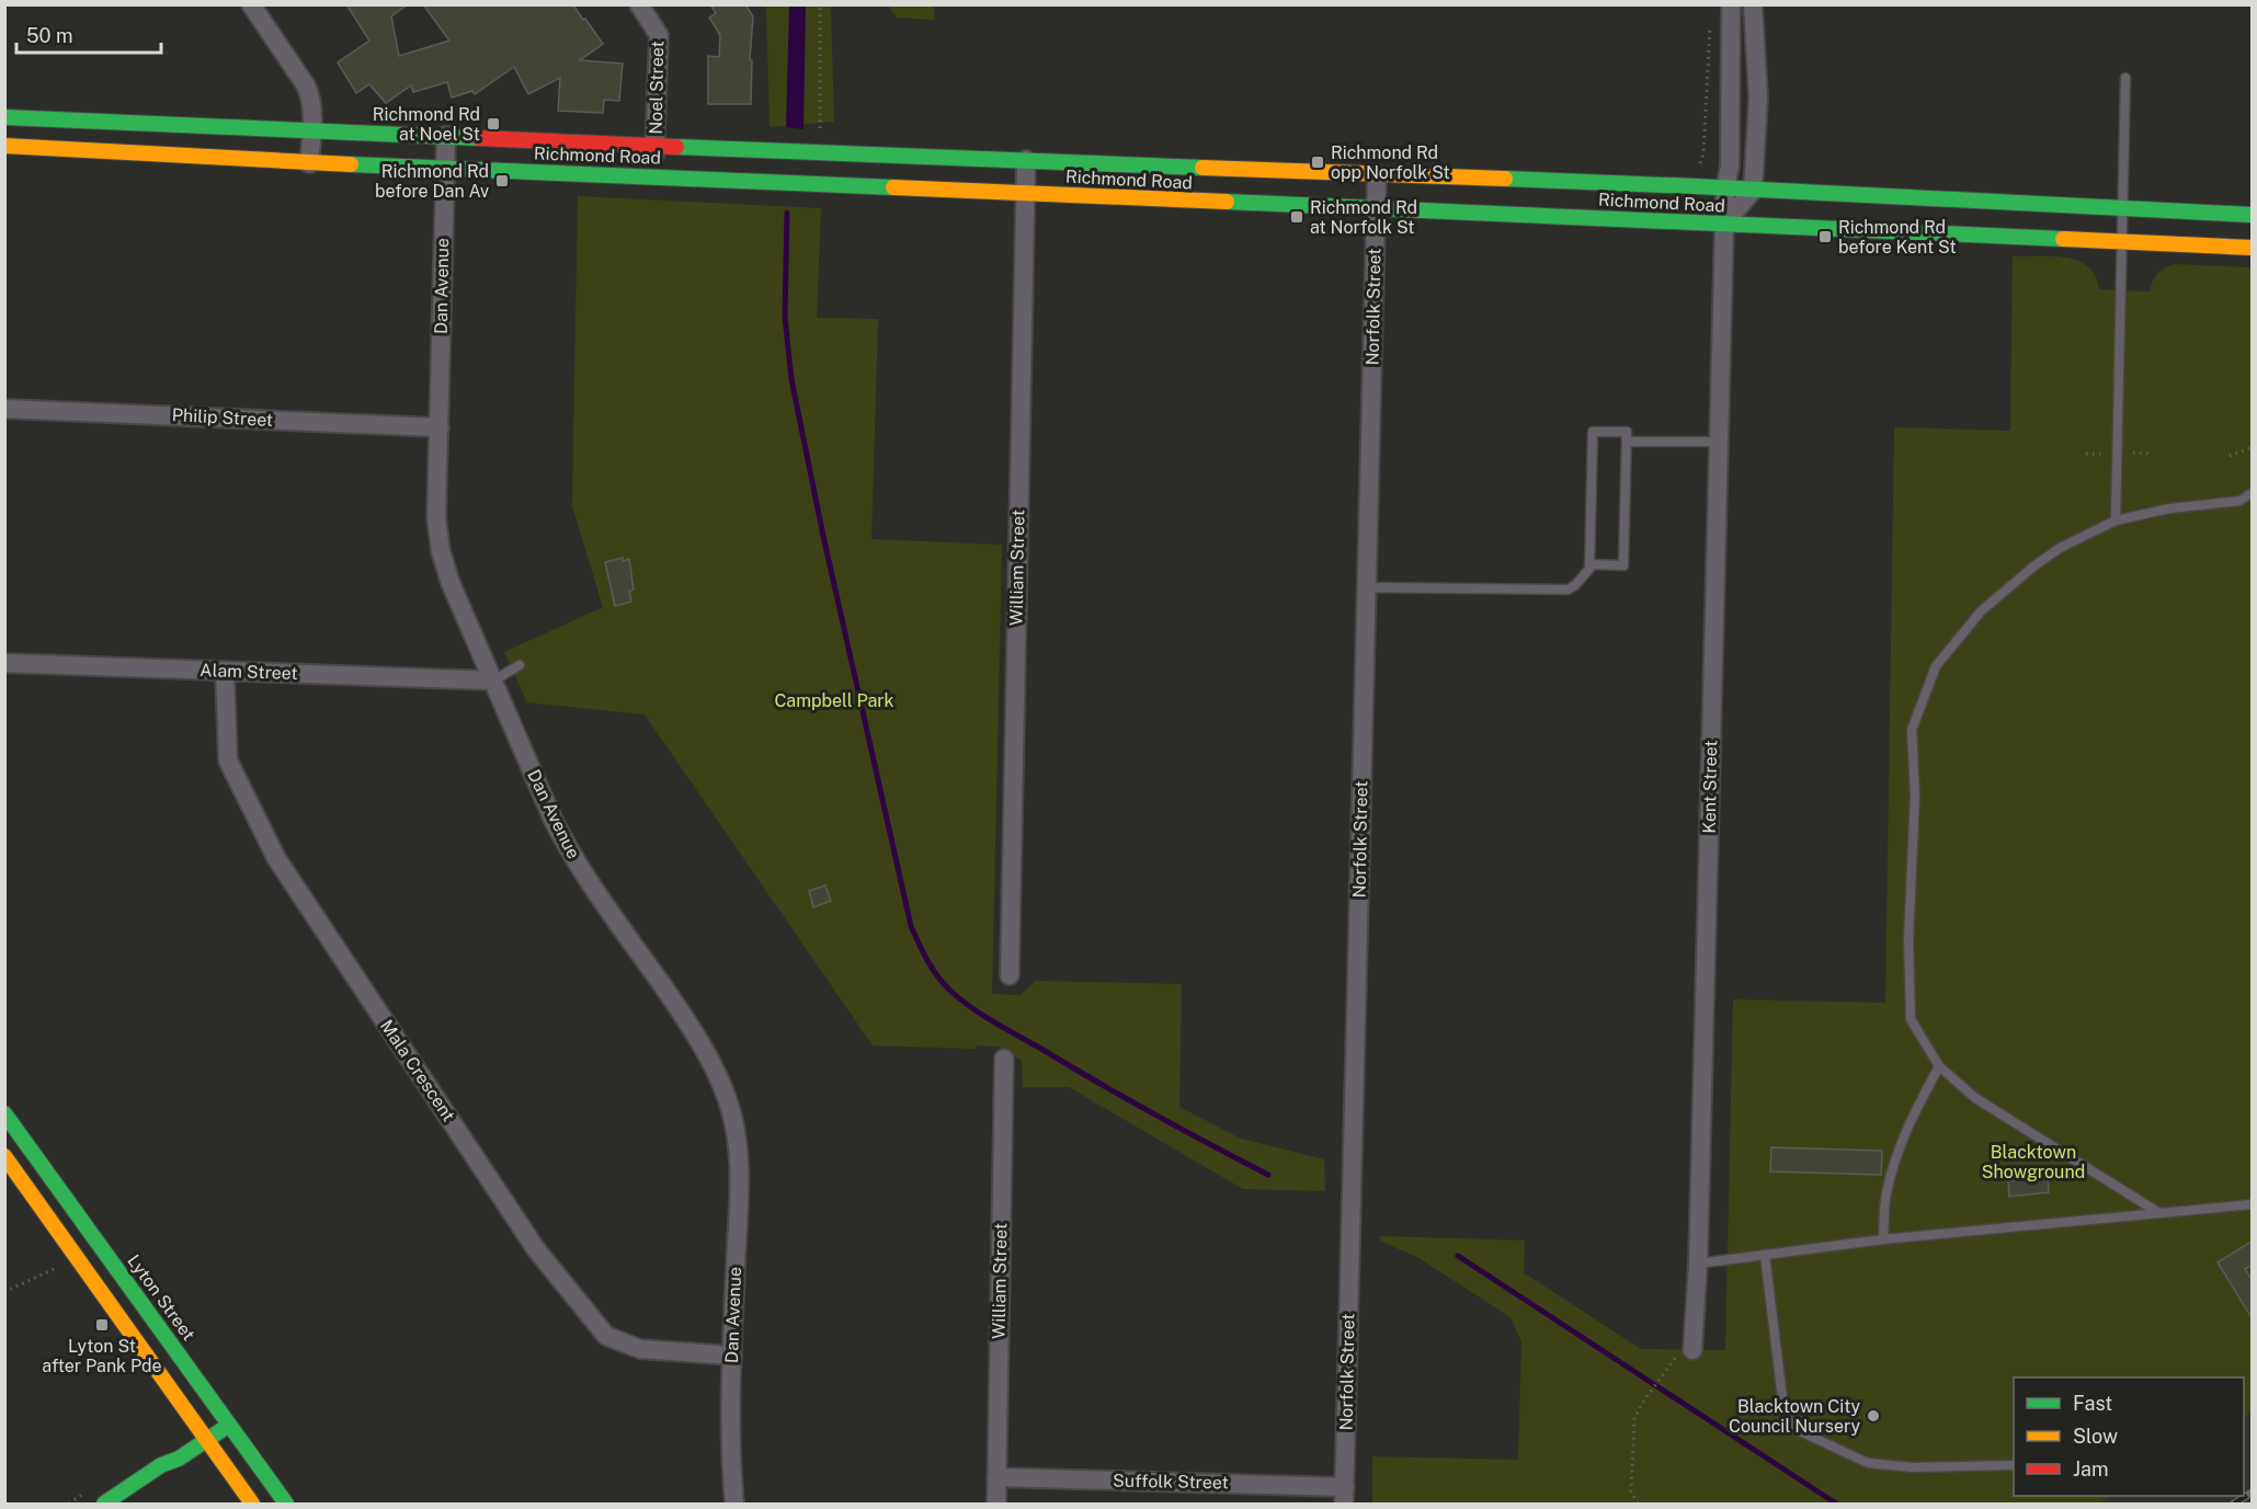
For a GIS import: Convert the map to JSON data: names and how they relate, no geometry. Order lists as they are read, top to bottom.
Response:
{
  "streets": {
    "main road": ["Richmond Road", "Lyton Street"],
    "street": [
      "Noel Street",
      "Dan Avenue",
      "Norfolk Street",
      "Philip Street",
      "William Street",
      "Alam Street",
      "Kent Street",
      "Mala Crescent",
      "Suffolk Street"
    ]
  },
  "crossings": [
    ["Noel Street", "Richmond Road"],
    ["Richmond Road", "Dan Avenue"],
    ["Richmond Road", "Norfolk Street"],
    ["Richmond Road", "William Street"],
    ["Richmond Road", "Kent Street"],
    ["Dan Avenue", "Philip Street"],
    ["Dan Avenue", "Alam Street"],
    ["Dan Avenue", "Mala Crescent"],
    ["Norfolk Street", "Suffolk Street"],
    ["William Street", "Suffolk Street"],
    ["Alam Street", "Mala Crescent"]
  ],
  "parks": ["Campbell Park", "Blacktown Showground"],
  "places": {
    "transit": [
      "Richmond Rd at Noel St",
      "Richmond Rd opp Norfolk St",
      "Richmond Rd before Dan Av",
      "Richmond Rd at Norfolk St",
      "Richmond Rd before Kent St",
      "Lyton St after Pank Pde"
    ],
    "other": ["Blacktown City Council Nursery"]
  },
  "legend": ["Fast", "Slow", "Jam"],
  "scale_bar": "50 m"
}
